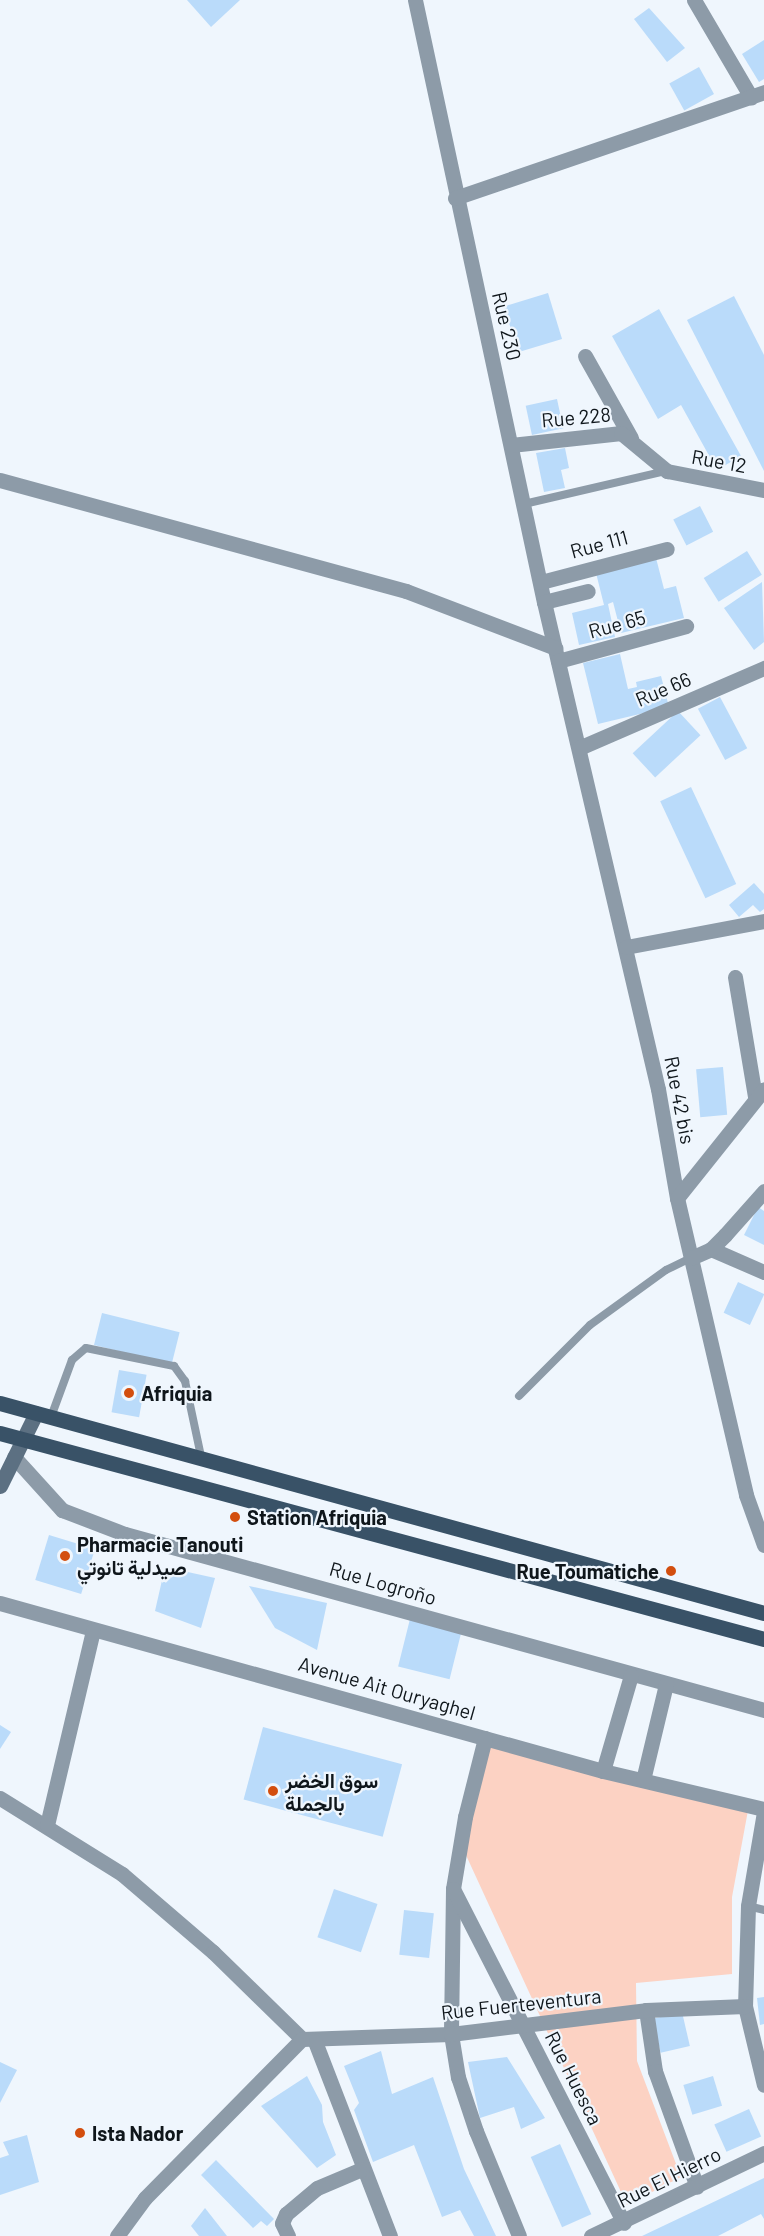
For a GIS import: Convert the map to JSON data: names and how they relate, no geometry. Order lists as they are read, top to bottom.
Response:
{
  "streets": {
    "street": [
      "Rue 230",
      "Rue 228",
      "Rue 12",
      "Rue 111",
      "Rue 65",
      "Rue 66",
      "Rue 42 bis",
      "Rue Logroño",
      "Avenue Ait Ouryaghel",
      "Rue Fuerteventura",
      "Rue Huesca",
      "Rue El Hierro"
    ]
  },
  "crossings": [
    ["Rue 230", "Rue 228"],
    ["Rue 230", "Rue 111"],
    ["Rue 230", "Rue 65"],
    ["Rue 230", "Rue 42 bis"],
    ["Rue 228", "Rue 12"],
    ["Rue 65", "Rue 42 bis"],
    ["Rue 66", "Rue 42 bis"],
    ["Rue Fuerteventura", "Rue Huesca"],
    ["Rue Huesca", "Rue El Hierro"]
  ],
  "places": [
    "Afriquia",
    "Station Afriquia",
    "Pharmacie Tanouti صيدلية تانوتي",
    "Rue Toumatiche",
    "سوق الخضر بالجملة",
    "Ista Nador"
  ]
}
